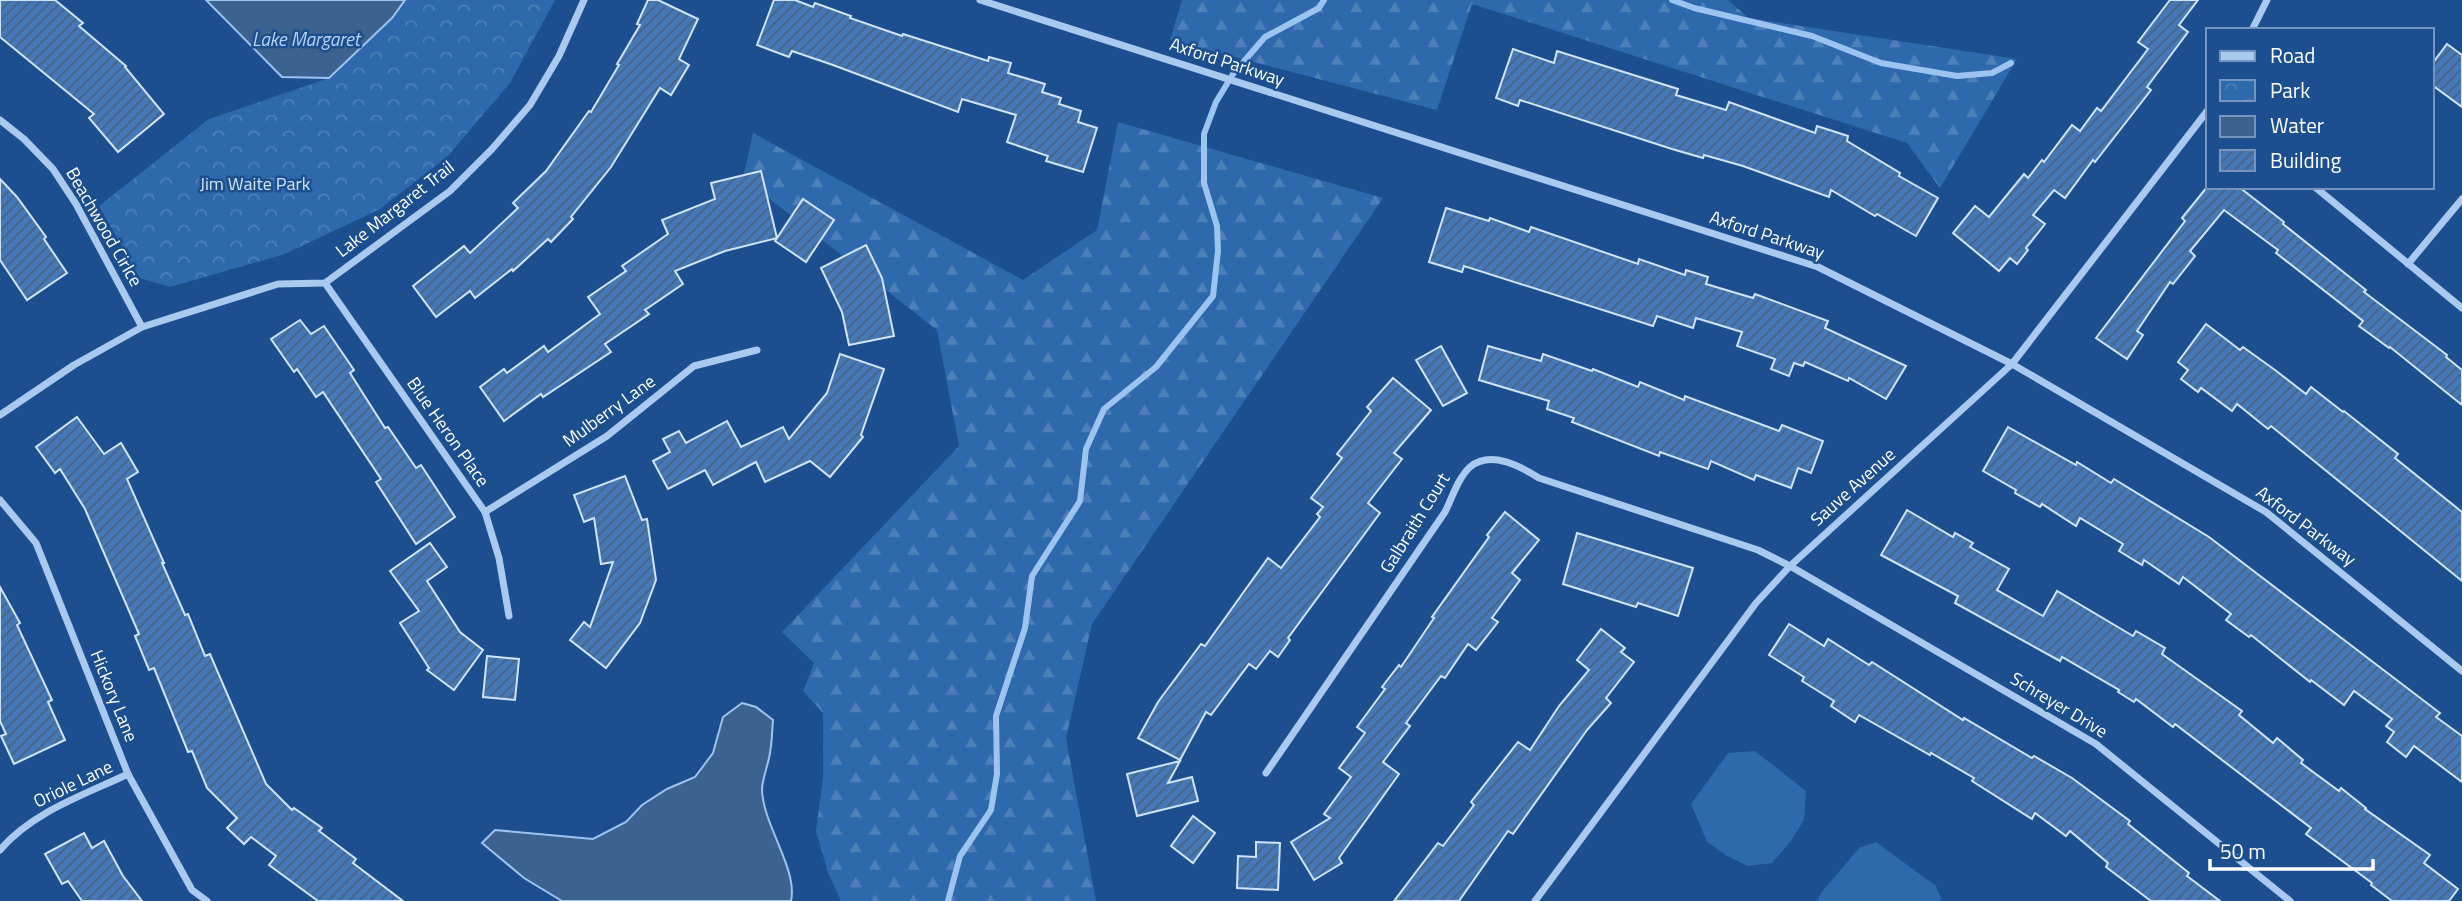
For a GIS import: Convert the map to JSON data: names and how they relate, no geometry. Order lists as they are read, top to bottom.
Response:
{
  "streets": {
    "street": [
      "Axford Parkway",
      "Lake Margaret Trail",
      "Beachwood Cirlce",
      "Mulberry Lane",
      "Blue Heron Place",
      "Sauve Avenue",
      "Galbraith Court",
      "Hickory Lane",
      "Schreyer Drive",
      "Oriole Lane"
    ]
  },
  "crossings": [
    ["Axford Parkway", "Sauve Avenue"],
    ["Lake Margaret Trail", "Blue Heron Place"],
    ["Mulberry Lane", "Blue Heron Place"],
    ["Sauve Avenue", "Galbraith Court"],
    ["Sauve Avenue", "Schreyer Drive"],
    ["Galbraith Court", "Schreyer Drive"],
    ["Hickory Lane", "Oriole Lane"]
  ],
  "water": ["Lake Margaret"],
  "parks": ["Jim Waite Park"],
  "legend": [
    "Road",
    "Park",
    "Water",
    "Building"
  ],
  "scale_bar": "50 m"
}
